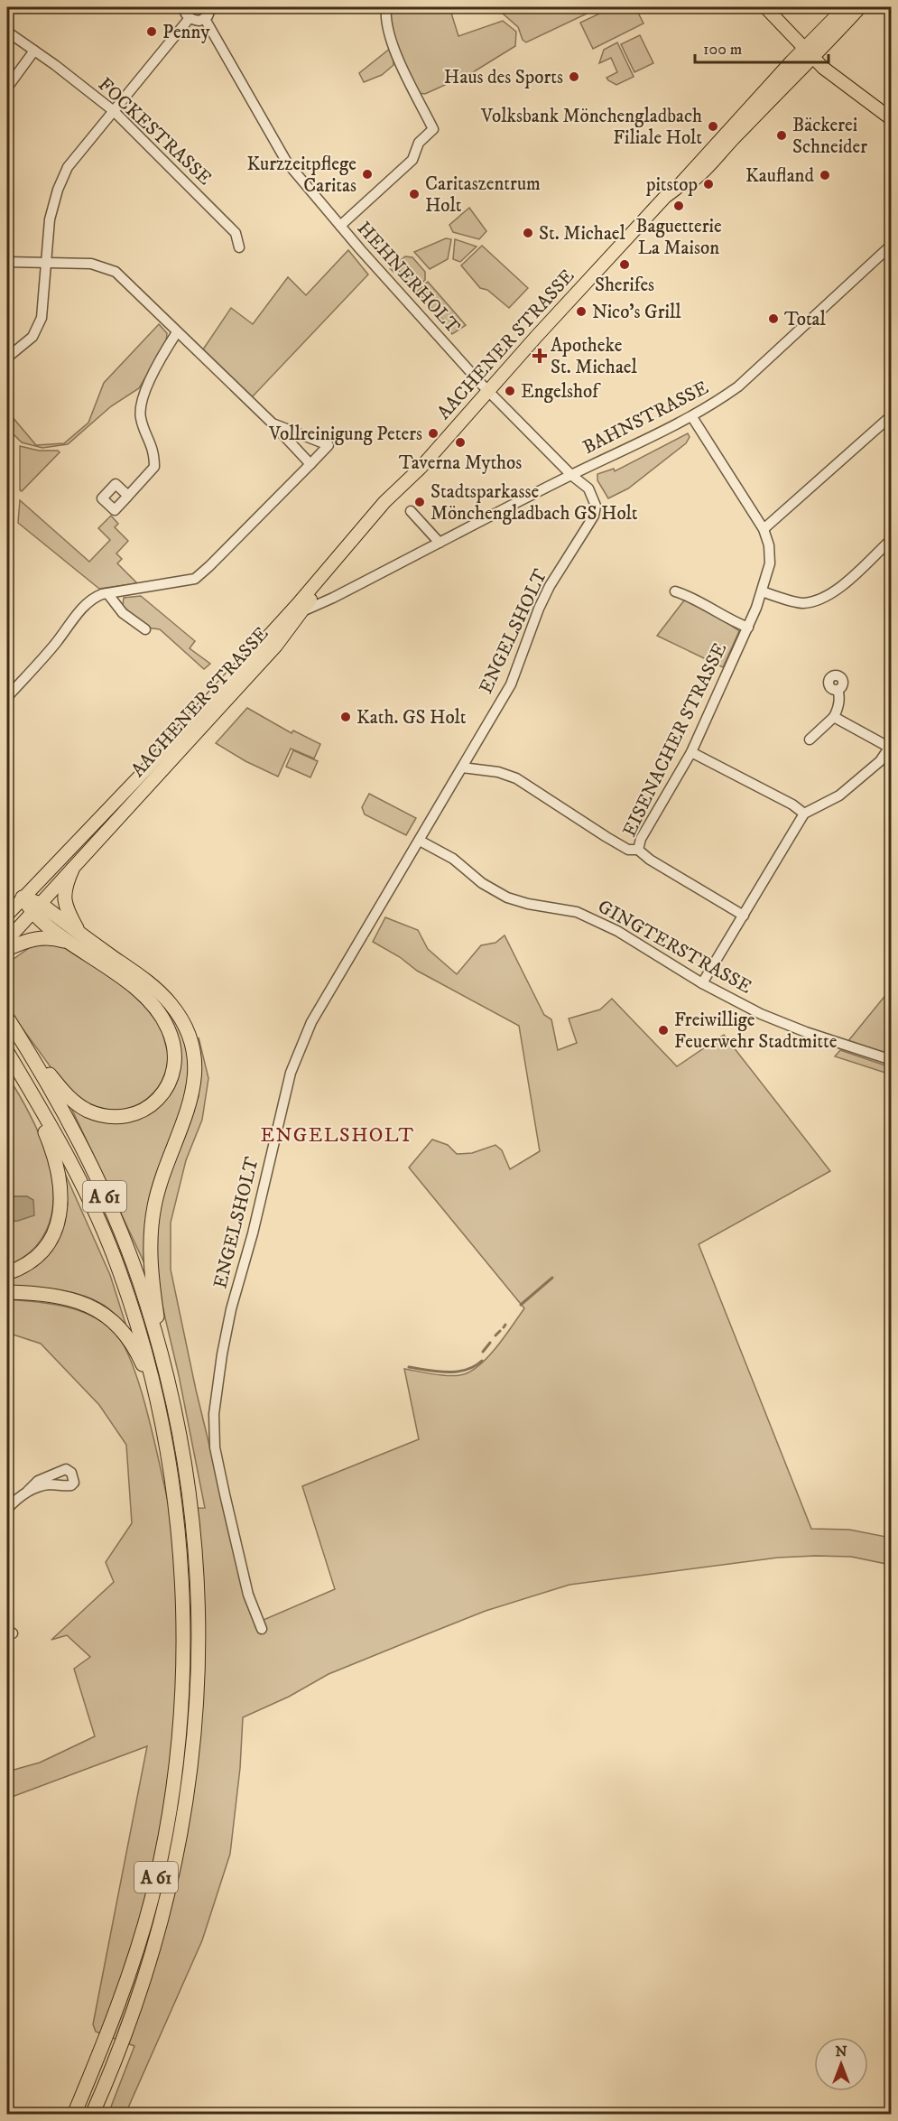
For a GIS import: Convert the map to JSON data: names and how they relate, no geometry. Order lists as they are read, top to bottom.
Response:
{
  "streets": {
    "highway": ["A 61"],
    "main road": ["AACHENER STRASSE"],
    "street": [
      "FOCKESTRASSE",
      "HEHNERHOLT",
      "BAHNSTRASSE",
      "ENGELSHOLT",
      "EISENACHER STRASSE",
      "GINGTERSTRASSE"
    ]
  },
  "crossings": [
    ["HEHNERHOLT", "AACHENER STRASSE"],
    ["HEHNERHOLT", "ENGELSHOLT"],
    ["AACHENER STRASSE", "BAHNSTRASSE"],
    ["AACHENER STRASSE", "ENGELSHOLT"],
    ["BAHNSTRASSE", "ENGELSHOLT"],
    ["BAHNSTRASSE", "EISENACHER STRASSE"],
    ["ENGELSHOLT", "GINGTERSTRASSE"]
  ],
  "districts": ["ENGELSHOLT"],
  "places": {
    "other": [
      "Penny",
      "Haus des Sports",
      "Volksbank Mönchengladbach Filiale Holt",
      "Bäckerei Schneider",
      "Kurzzeitpflege Caritas",
      "Kaufland",
      "pitstop",
      "Caritaszentrum Holt",
      "Baguetterie La Maison",
      "St. Michael",
      "Sherifes",
      "Nico's Grill",
      "Total",
      "Engelshof",
      "Vollreinigung Peters",
      "Taverna Mythos",
      "Stadtsparkasse Mönchengladbach GS Holt",
      "Kath. GS Holt",
      "Freiwillige Feuerwehr Stadtmitte"
    ],
    "health": ["Apotheke St. Michael"]
  },
  "scale_bar": "100 m",
  "north": "top"
}
